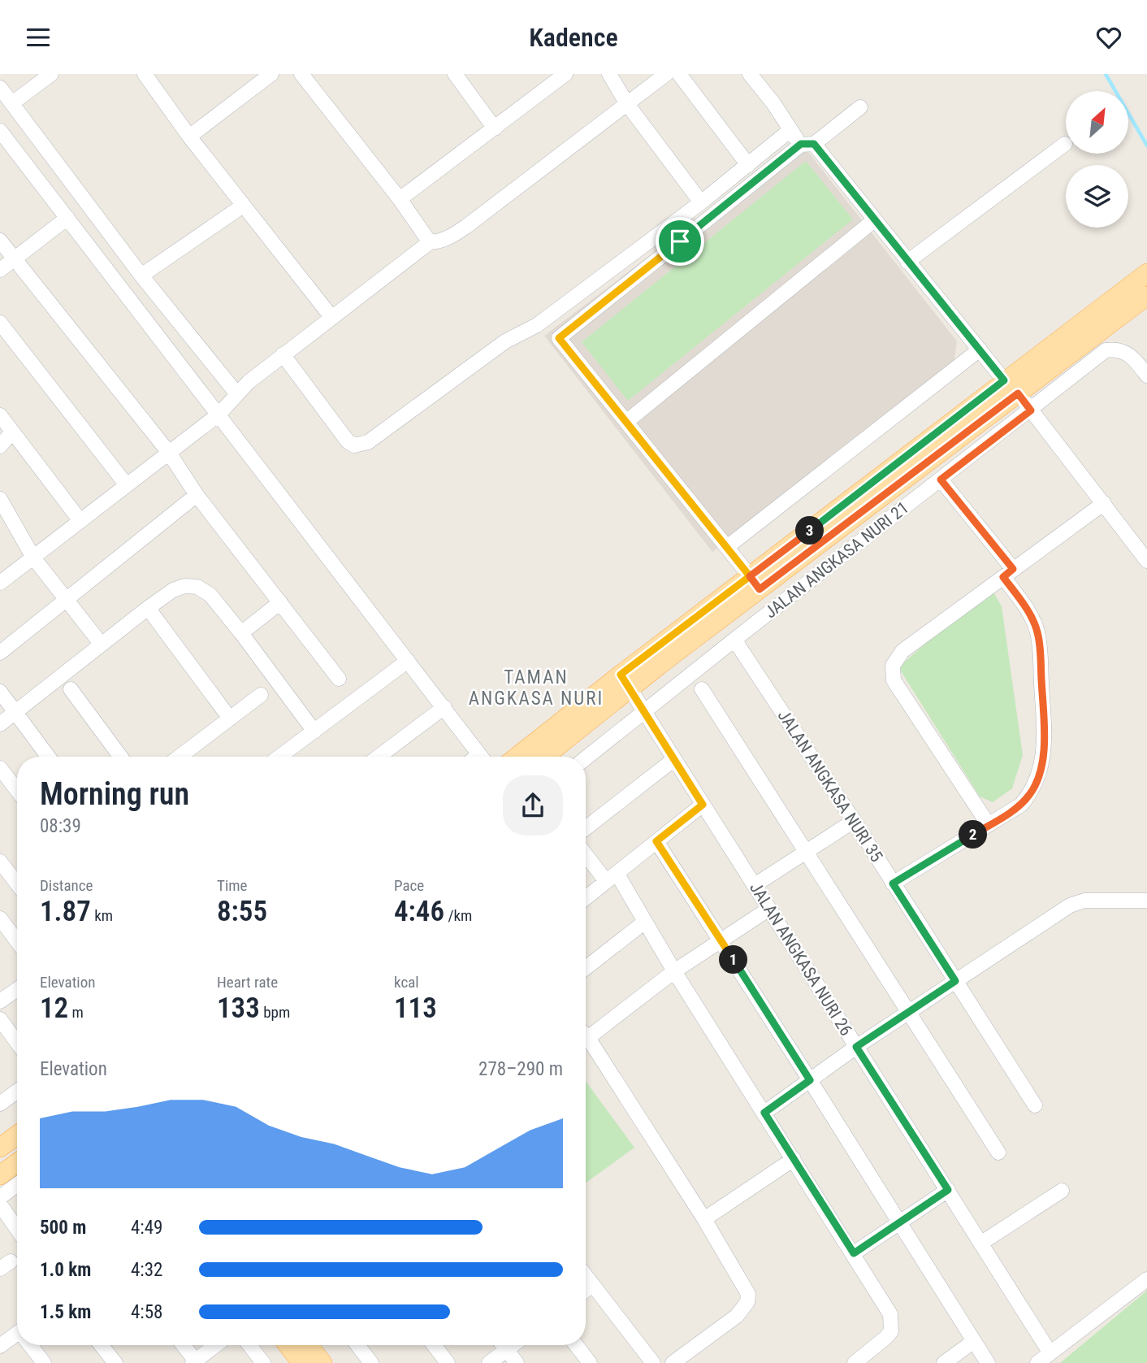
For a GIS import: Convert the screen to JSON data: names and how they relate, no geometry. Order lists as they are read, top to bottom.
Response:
{
  "streets": {
    "street": ["JALAN ANGKASA NURI 21", "JALAN ANGKASA NURI 35", "JALAN ANGKASA NURI 26"]
  },
  "crossings": [
    ["JALAN ANGKASA NURI 21", "JALAN ANGKASA NURI 35"],
    ["JALAN ANGKASA NURI 21", "JALAN ANGKASA NURI 26"]
  ],
  "districts": ["TAMAN ANGKASA NURI"],
  "north": "top right",
  "page": {
    "header": "Kadence",
    "pins": ["3", "2", "1"],
    "heading": ["Morning run", "08:39"],
    "stats": [
      ["Distance", "1.87 km"],
      ["Time", "8:55"],
      ["Pace", "4:46 /km"],
      ["Elevation", "12 m"],
      ["Heart rate", "133 bpm"],
      ["kcal", "113"]
    ],
    "chart": ["Elevation", "278–290 m"],
    "list": [
      {
        "name": "500 m",
        "note": "4:49"
      },
      {
        "name": "1.0 km",
        "note": "4:32"
      },
      {
        "name": "1.5 km",
        "note": "4:58"
      }
    ]
  }
}
